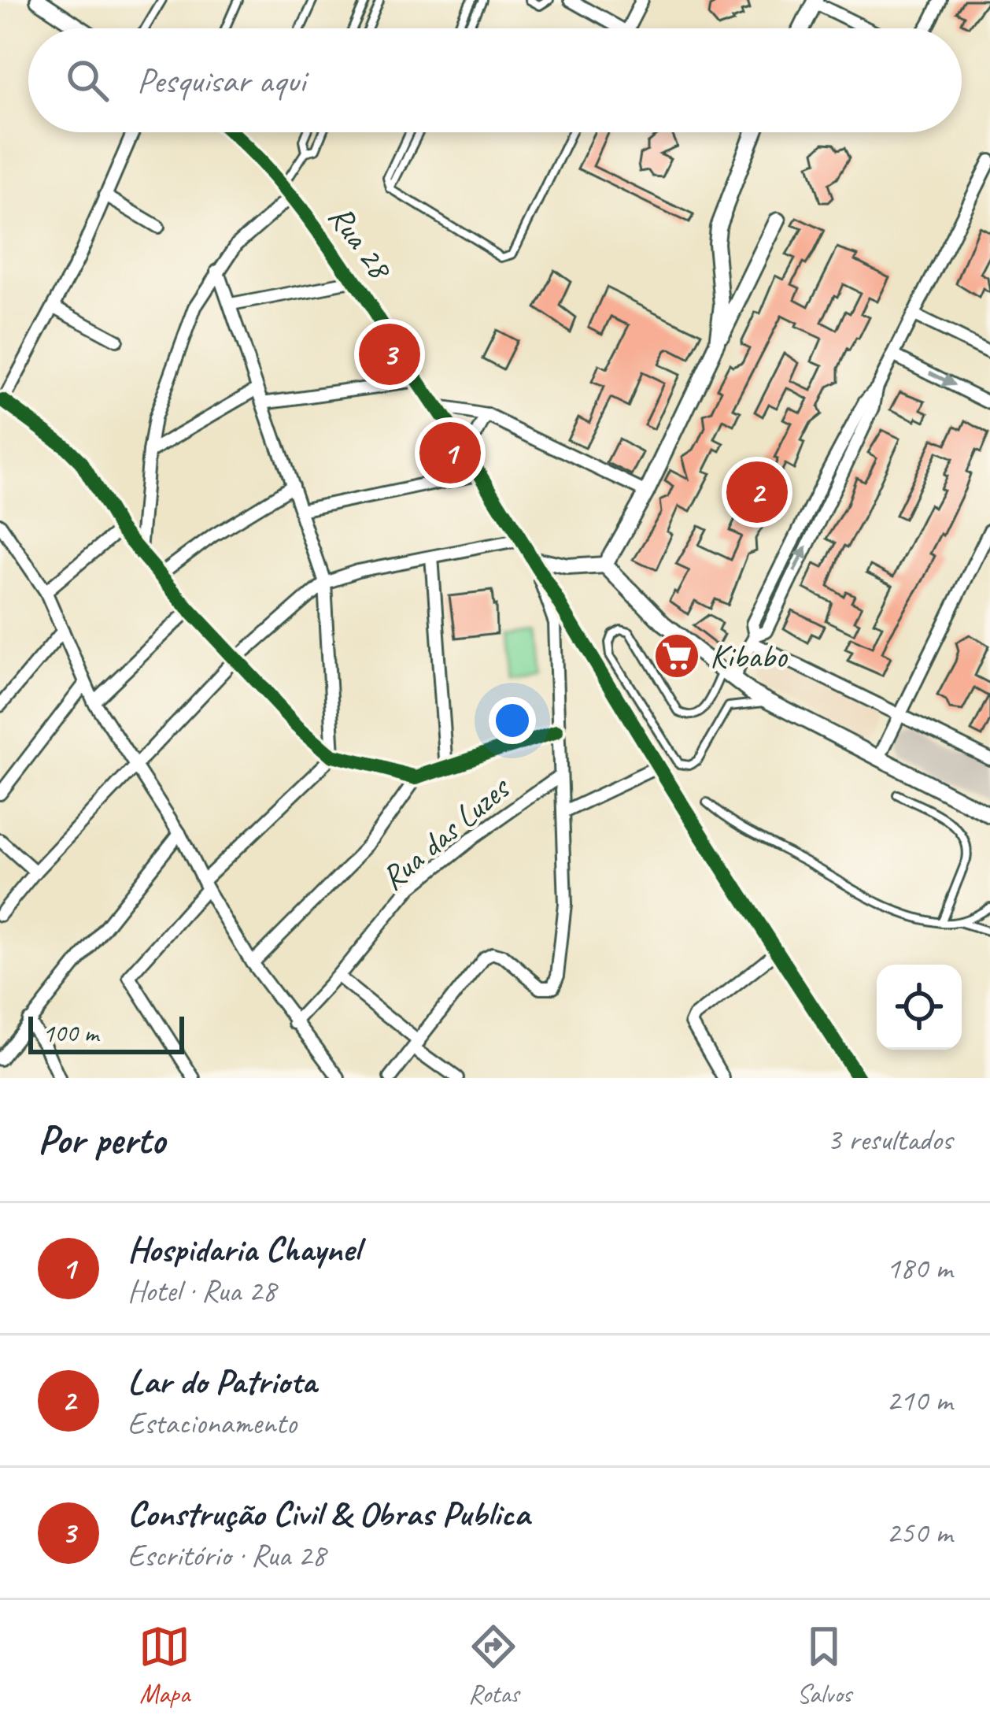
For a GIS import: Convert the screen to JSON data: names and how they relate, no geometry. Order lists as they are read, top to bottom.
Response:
{
  "streets": {
    "street": ["Rua 28", "Rua das Luzes"]
  },
  "places": {
    "supermarket": ["Kibabo"]
  },
  "scale_bar": "100 m",
  "page": {
    "search": "Pesquisar aqui",
    "pins": ["3", "1", "2"],
    "scale": "100 m",
    "heading": ["Por perto", "3 resultados"],
    "list": [
      {
        "mark": "1",
        "name": "Hospidaria Chaynel",
        "note": "Hotel · Rua 28",
        "value": "180 m"
      },
      {
        "mark": "2",
        "name": "Lar do Patriota",
        "note": "Estacionamento",
        "value": "210 m"
      },
      {
        "mark": "3",
        "name": "Construção Civil & Obras Publica",
        "note": "Escritório · Rua 28",
        "value": "250 m"
      }
    ],
    "nav": ["Mapa", "Rotas", "Salvos"]
  }
}
